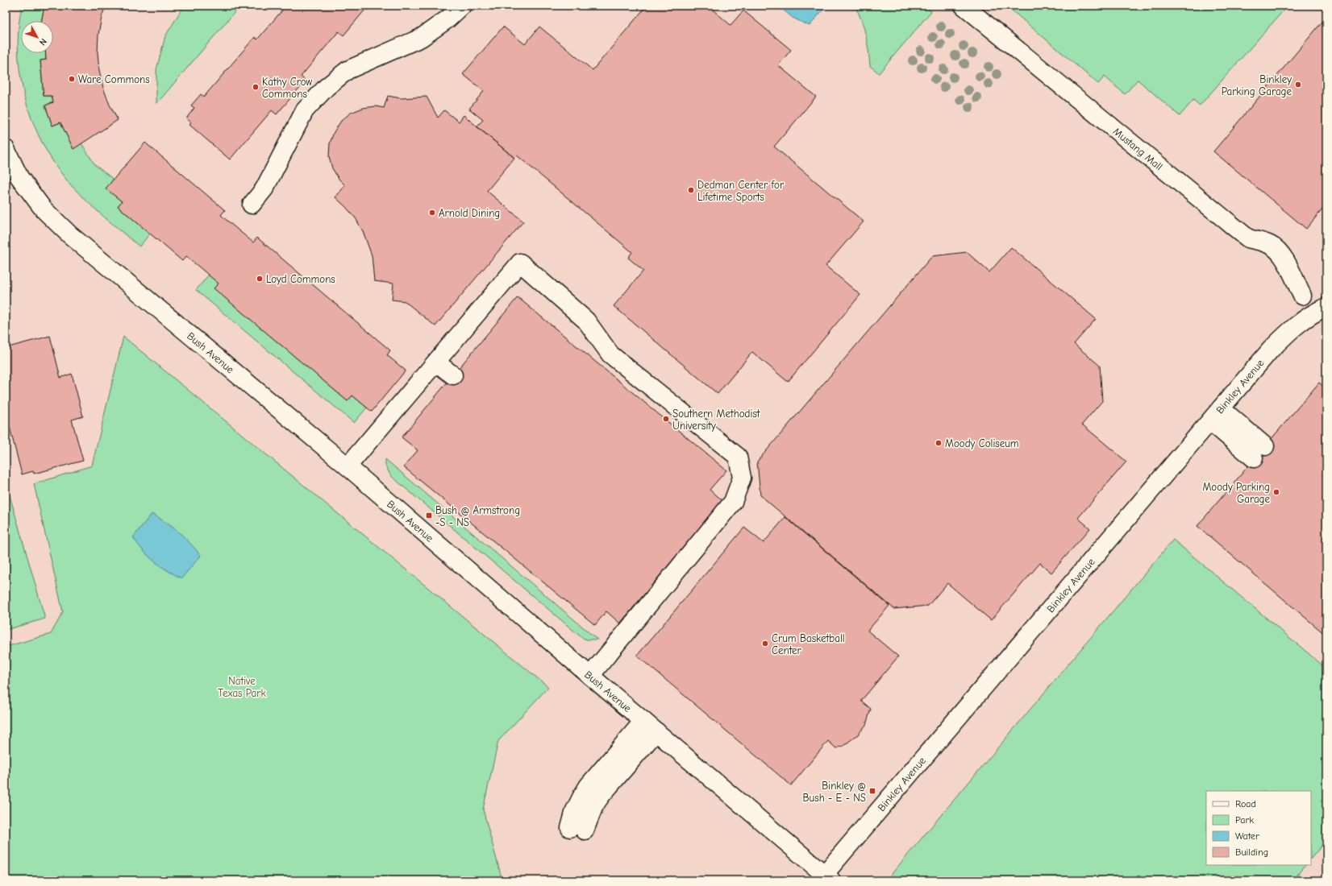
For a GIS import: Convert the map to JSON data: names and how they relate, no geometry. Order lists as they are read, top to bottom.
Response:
{
  "streets": {
    "street": ["Mustang Mall", "Bush Avenue", "Binkley Avenue"]
  },
  "crossings": [
    ["Bush Avenue", "Binkley Avenue"]
  ],
  "parks": ["Native Texas Park"],
  "places": {
    "other": [
      "Ware Commons",
      "Binkley Parking Garage",
      "Kathy Crow Commons",
      "Dedman Center for Lifetime Sports",
      "Arnold Dining",
      "Loyd Commons",
      "Southern Methodist University",
      "Moody Coliseum",
      "Moody Parking Garage",
      "Crum Basketball Center"
    ],
    "transit": ["Bush @ Armstrong -S - NS", "Binkley @ Bush - E - NS"]
  },
  "legend": [
    "Road",
    "Park",
    "Water",
    "Building"
  ],
  "north": "bottom right"
}
